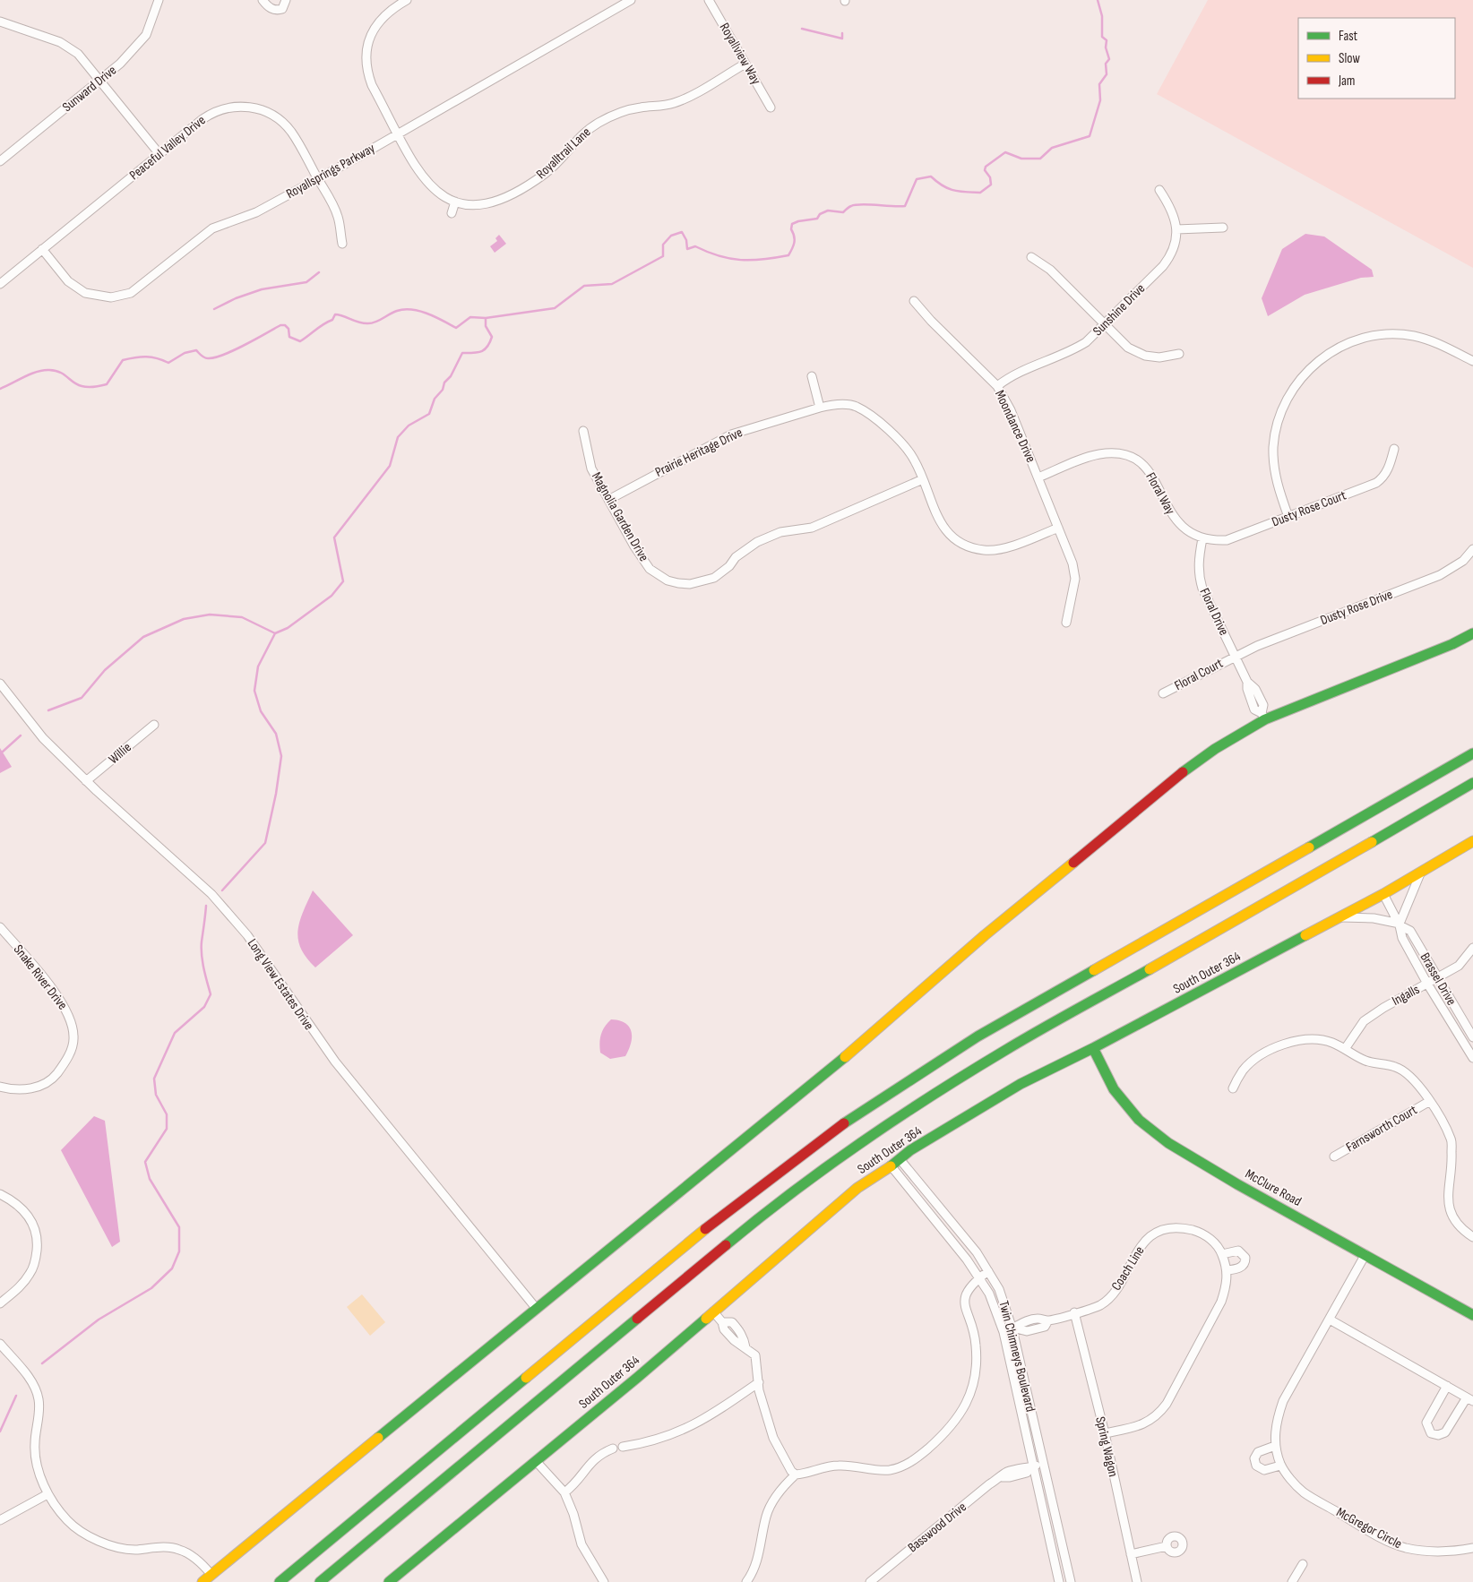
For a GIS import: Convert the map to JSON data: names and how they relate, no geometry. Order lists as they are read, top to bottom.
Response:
{
  "streets": {
    "main road": ["South Outer 364", "McClure Road"],
    "street": [
      "Royallview Way",
      "Sunward Drive",
      "Peaceful Valley Drive",
      "Royalltrail Lane",
      "Royallsprings Parkway",
      "Sunshine Drive",
      "Moondance Drive",
      "Prairie Heritage Drive",
      "Floral Way",
      "Dusty Rose Court",
      "Magnolia Garden Drive",
      "Dusty Rose Drive",
      "Floral Drive",
      "Floral Court",
      "Willie",
      "Snake River Drive",
      "Brassel Drive",
      "Long View Estates Drive",
      "Ingalls",
      "Farnsworth Court",
      "Coach Line",
      "Twin Chimneys Boulevard",
      "Spring Wagon",
      "Basswood Drive",
      "McGregor Circle"
    ]
  },
  "crossings": [
    ["Royallview Way", "Royalltrail Lane"],
    ["Peaceful Valley Drive", "Royallsprings Parkway"],
    ["Royalltrail Lane", "Royallsprings Parkway"],
    ["Sunshine Drive", "Moondance Drive"],
    ["Moondance Drive", "Prairie Heritage Drive"],
    ["Moondance Drive", "Floral Way"],
    ["Prairie Heritage Drive", "Magnolia Garden Drive"],
    ["Floral Way", "Dusty Rose Court"],
    ["Floral Way", "Floral Drive"],
    ["Dusty Rose Court", "Floral Drive"],
    ["Dusty Rose Drive", "Floral Drive"],
    ["Dusty Rose Drive", "Floral Court"],
    ["Floral Drive", "Floral Court"],
    ["Willie", "Long View Estates Drive"],
    ["South Outer 364", "Brassel Drive"],
    ["South Outer 364", "McClure Road"],
    ["South Outer 364", "Twin Chimneys Boulevard"],
    ["Brassel Drive", "Ingalls"],
    ["McClure Road", "McGregor Circle"],
    ["Coach Line", "Twin Chimneys Boulevard"],
    ["Coach Line", "Spring Wagon"],
    ["Twin Chimneys Boulevard", "Basswood Drive"]
  ],
  "legend": ["Fast", "Slow", "Jam"]
}
